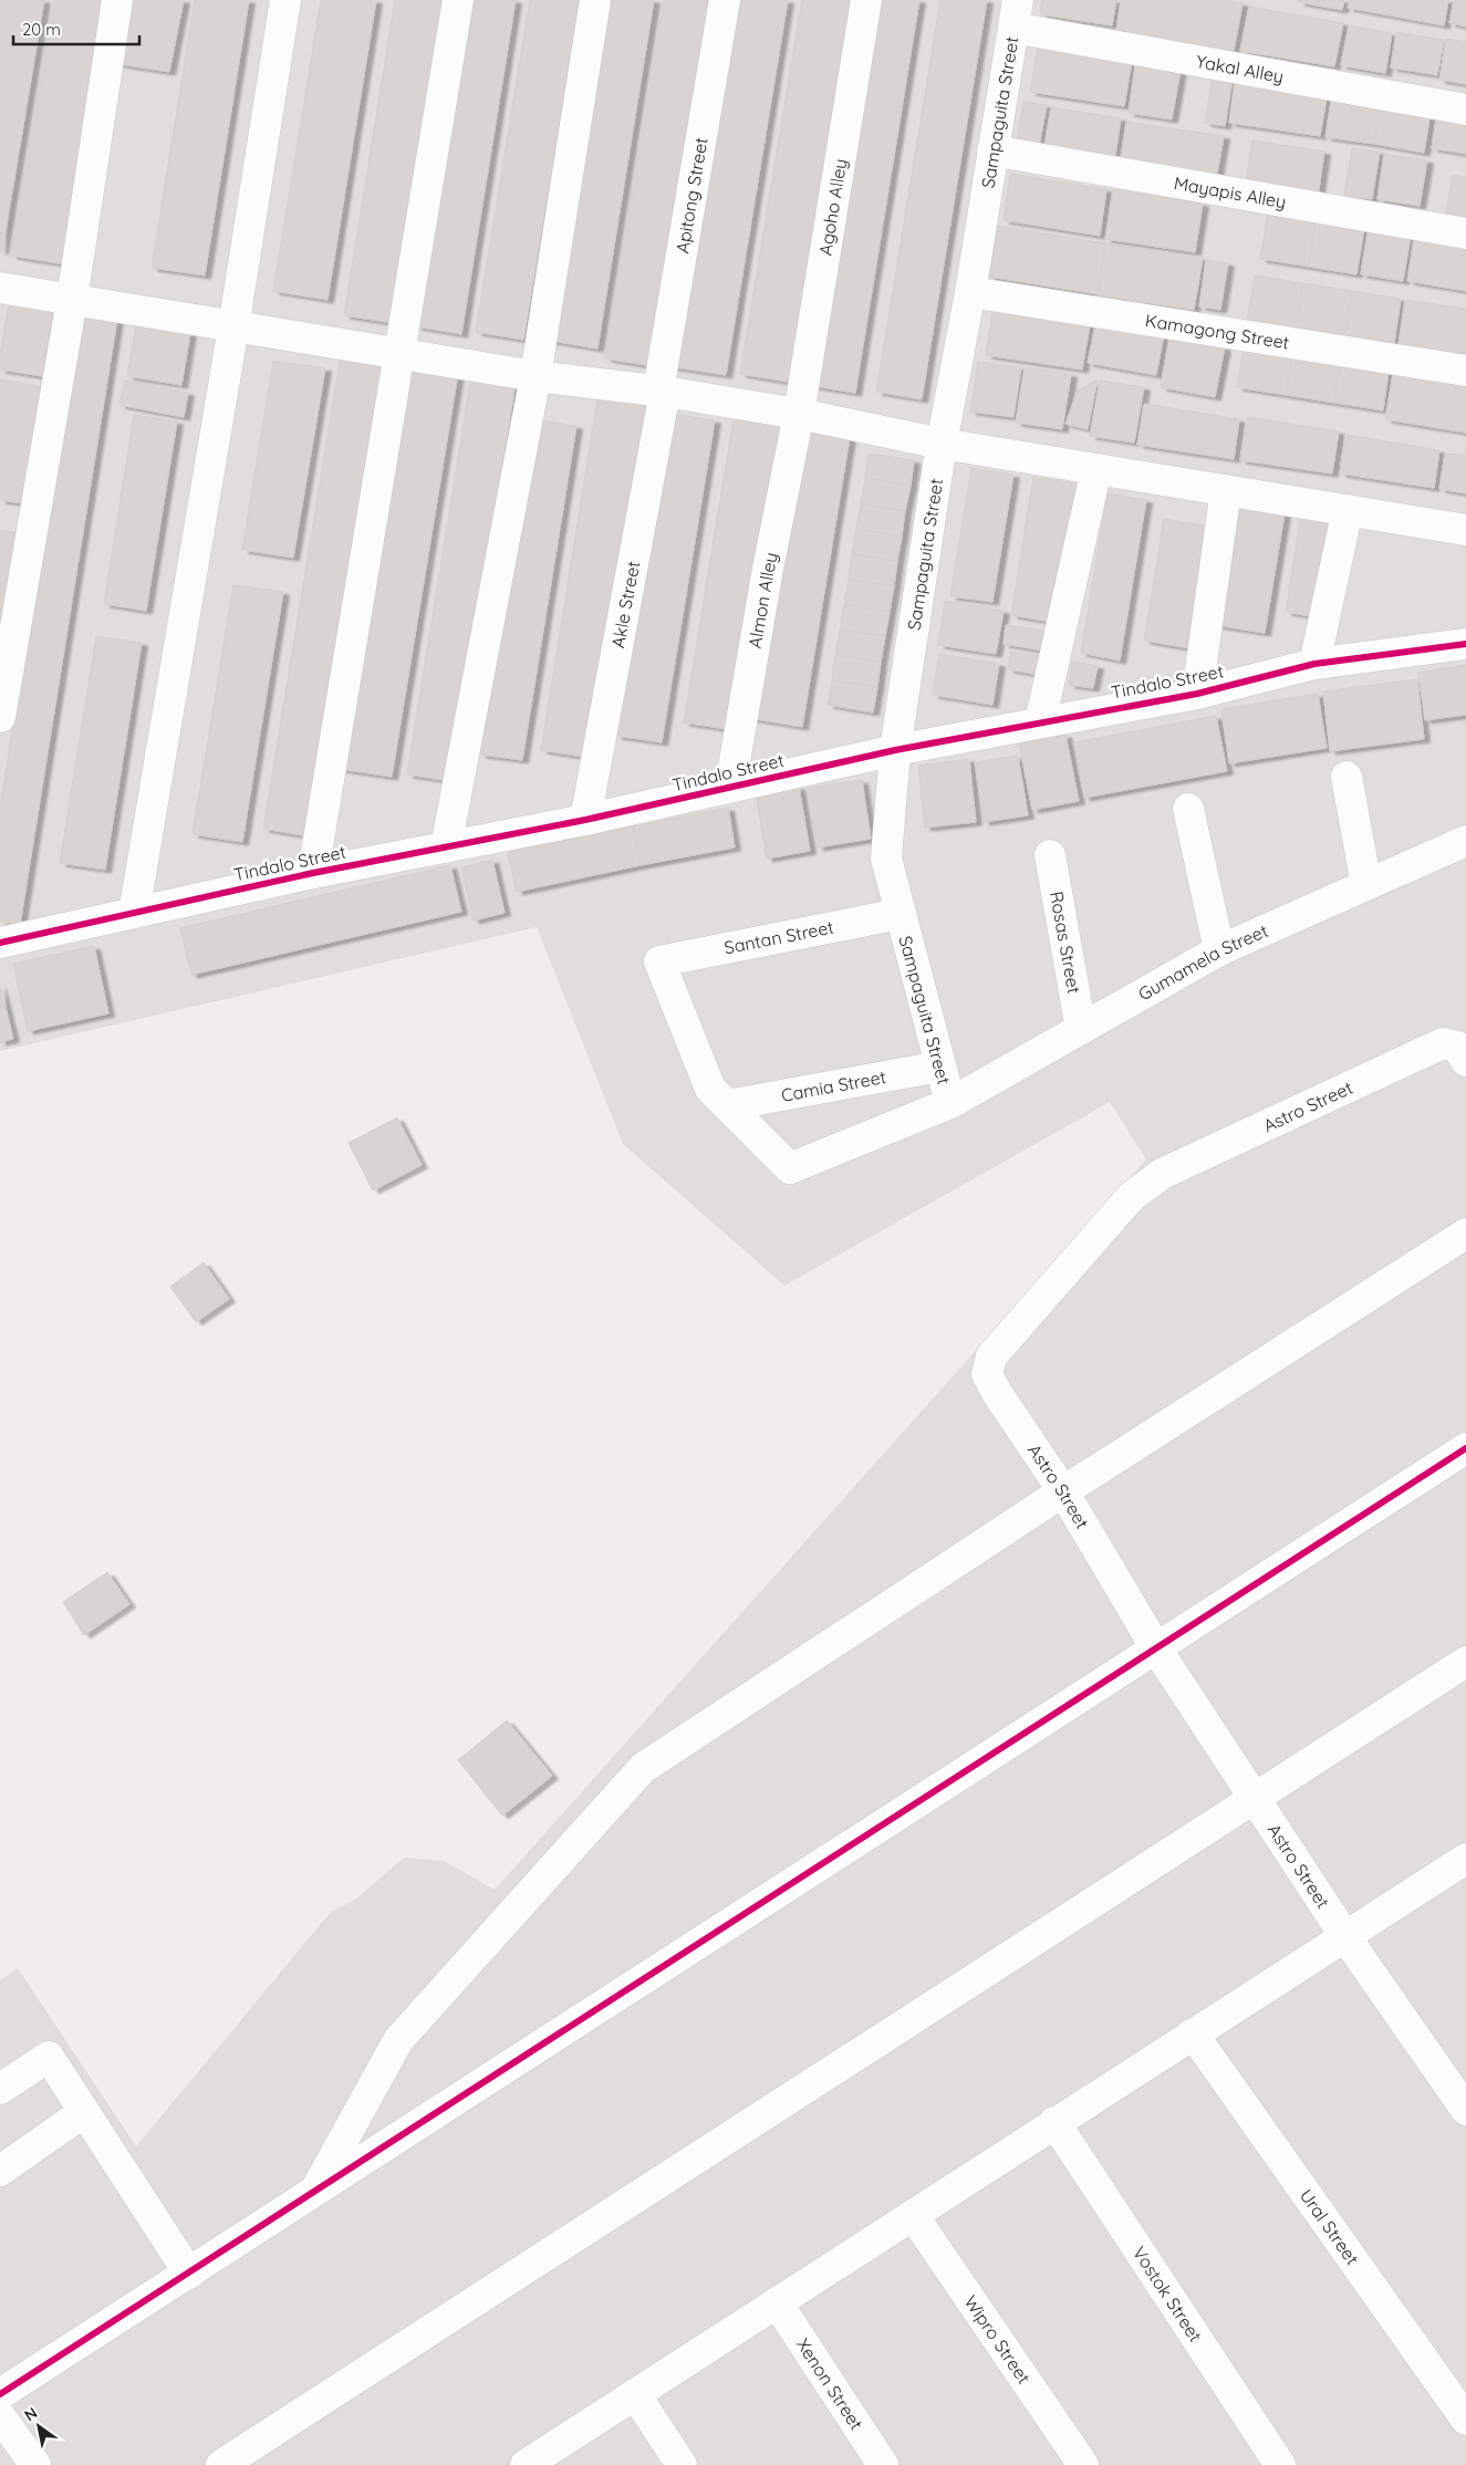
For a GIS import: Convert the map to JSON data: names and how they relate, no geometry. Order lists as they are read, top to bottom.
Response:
{
  "streets": {
    "street": [
      "Yakal Alley",
      "Sampaguita Street",
      "Mayapis Alley",
      "Apitong Street",
      "Agoho Alley",
      "Kamagong Street",
      "Almon Alley",
      "Akle Street",
      "Tindalo Street",
      "Santan Street",
      "Rosas Street",
      "Gumamela Street",
      "Camia Street",
      "Astro Street",
      "Ural Street",
      "Vostok Street",
      "Wipro Street",
      "Xenon Street"
    ]
  },
  "crossings": [
    ["Yakal Alley", "Sampaguita Street"],
    ["Sampaguita Street", "Mayapis Alley"],
    ["Sampaguita Street", "Kamagong Street"],
    ["Sampaguita Street", "Tindalo Street"],
    ["Sampaguita Street", "Santan Street"],
    ["Sampaguita Street", "Gumamela Street"],
    ["Sampaguita Street", "Camia Street"],
    ["Apitong Street", "Akle Street"],
    ["Agoho Alley", "Almon Alley"],
    ["Almon Alley", "Tindalo Street"],
    ["Akle Street", "Tindalo Street"],
    ["Santan Street", "Gumamela Street"],
    ["Santan Street", "Camia Street"],
    ["Rosas Street", "Gumamela Street"],
    ["Gumamela Street", "Camia Street"]
  ],
  "scale_bar": "20 m",
  "north": "top left"
}
